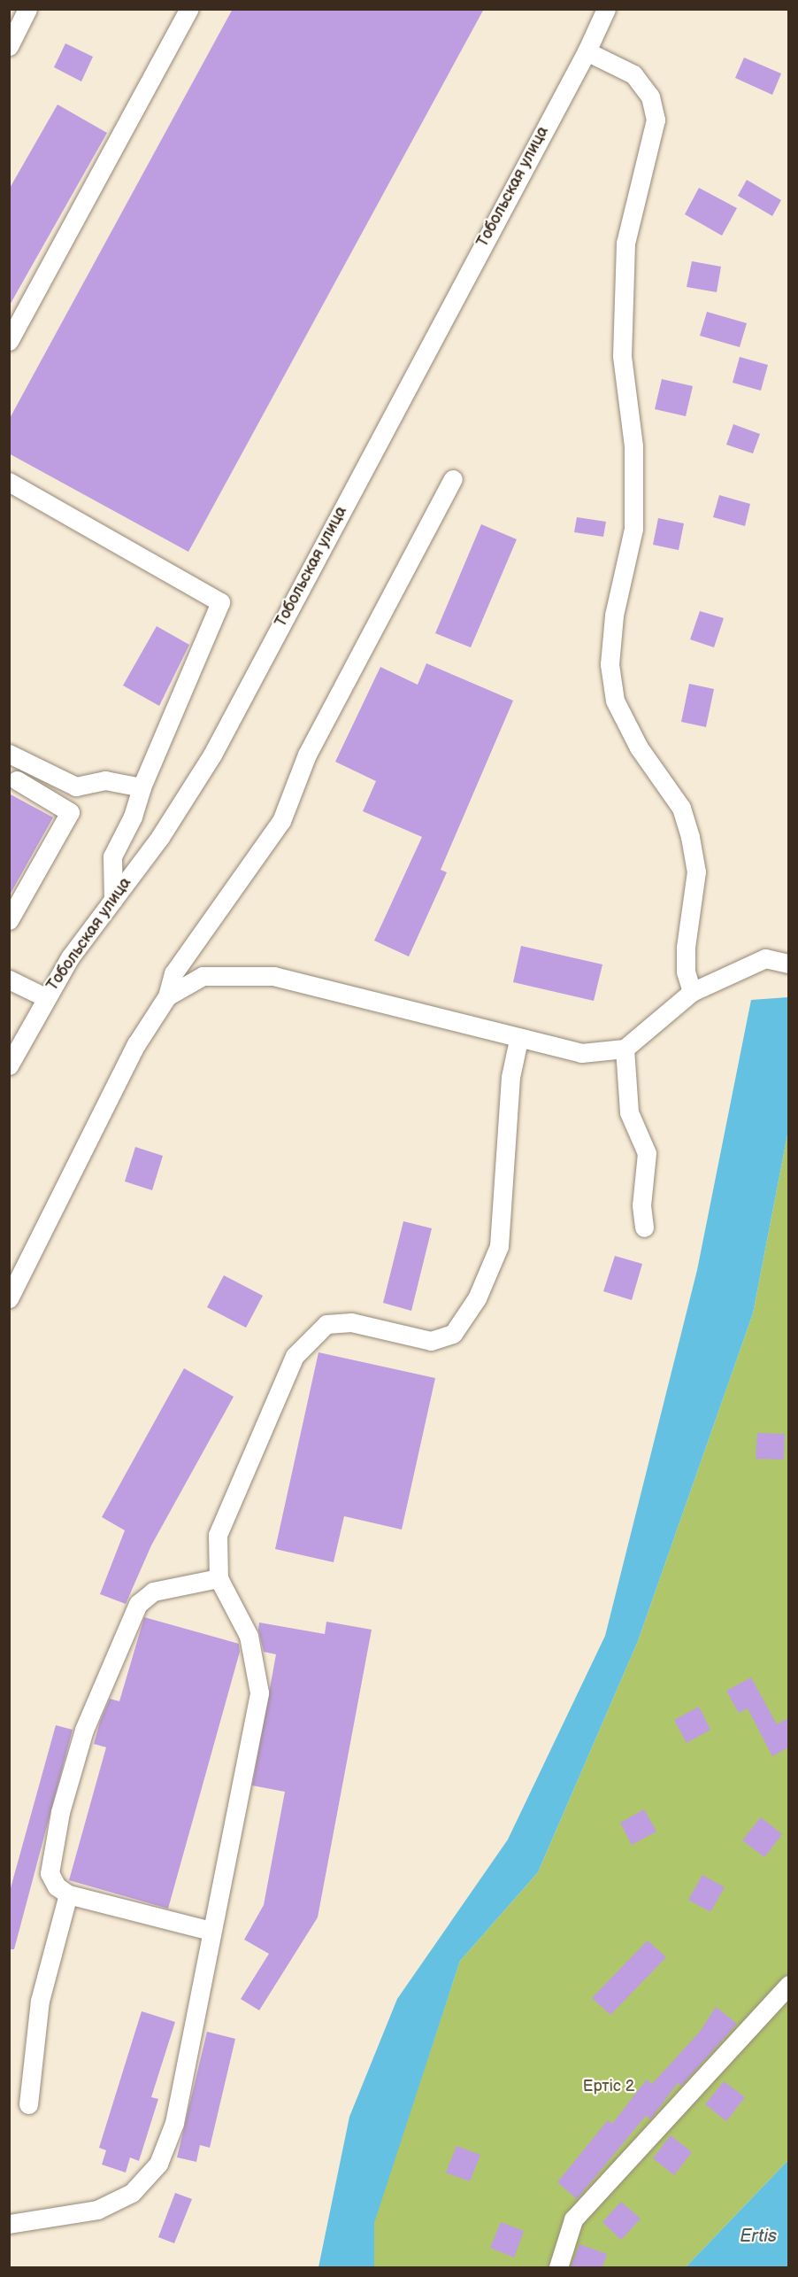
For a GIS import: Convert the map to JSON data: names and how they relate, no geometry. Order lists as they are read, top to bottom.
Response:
{
  "streets": {
    "street": ["Тобольская улица"]
  },
  "water": ["Ertis"],
  "parks": ["Ертіс 2"]
}
